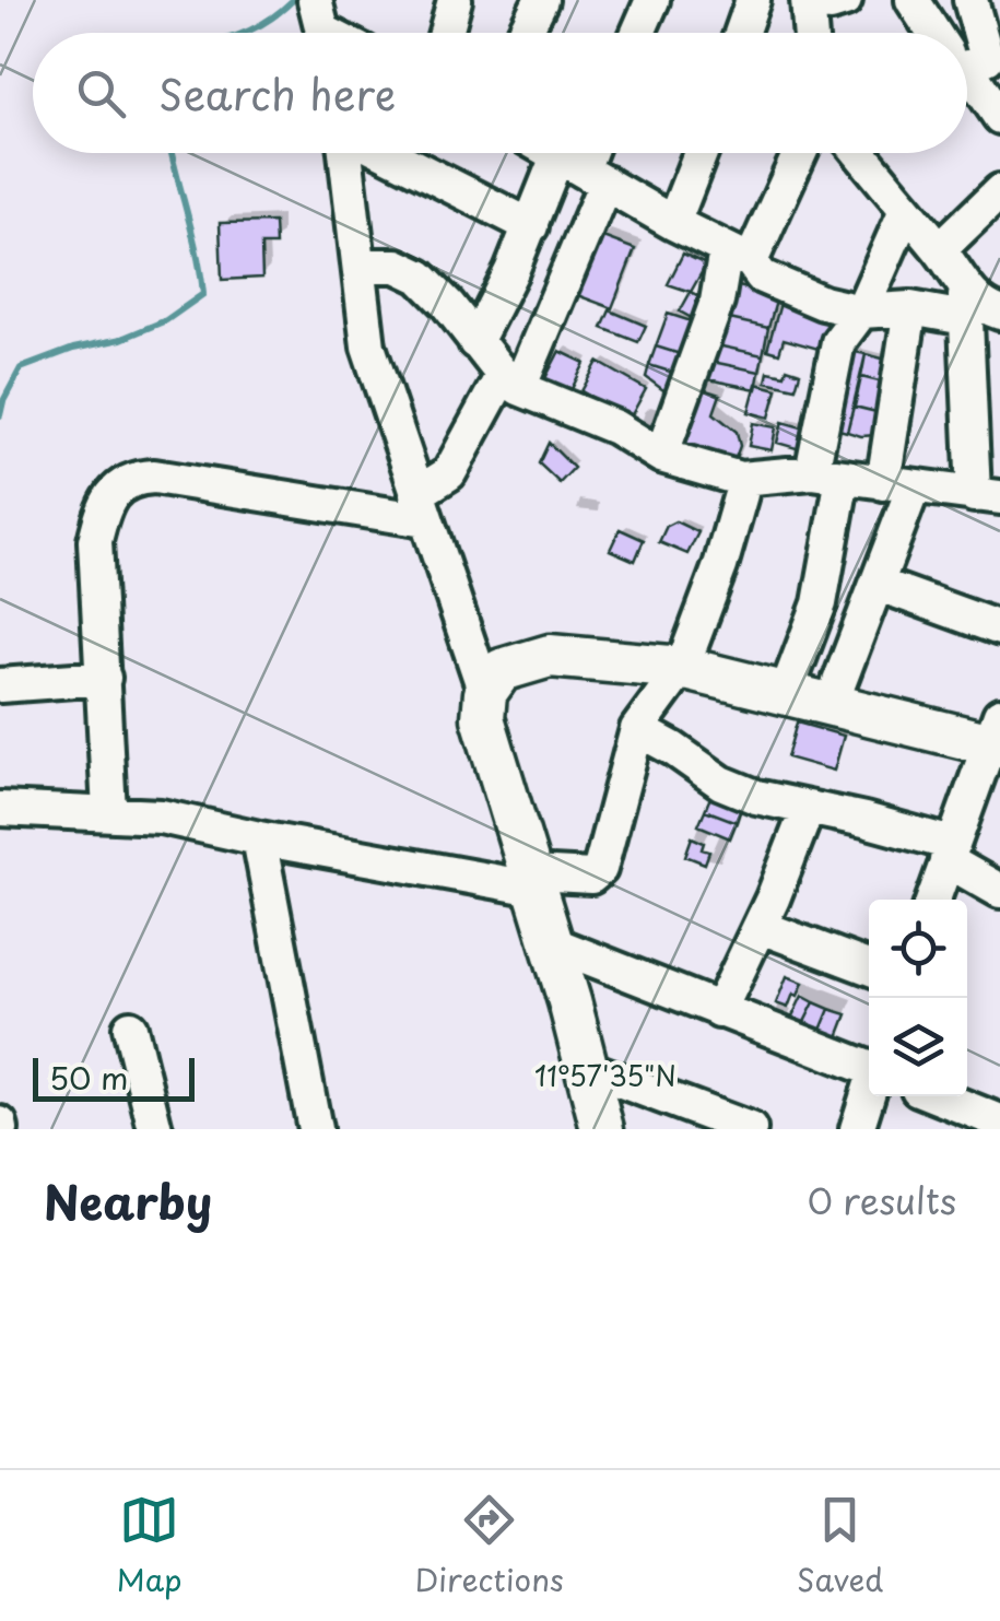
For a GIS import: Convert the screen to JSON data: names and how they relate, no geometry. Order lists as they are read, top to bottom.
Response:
{
  "scale_bar": "50 m",
  "page": {
    "search": "Search here",
    "scale": "50 m",
    "heading": ["Nearby", "0 results"],
    "nav": ["Map", "Directions", "Saved"]
  },
  "coordinates": ["11°57'35\"N"]
}
